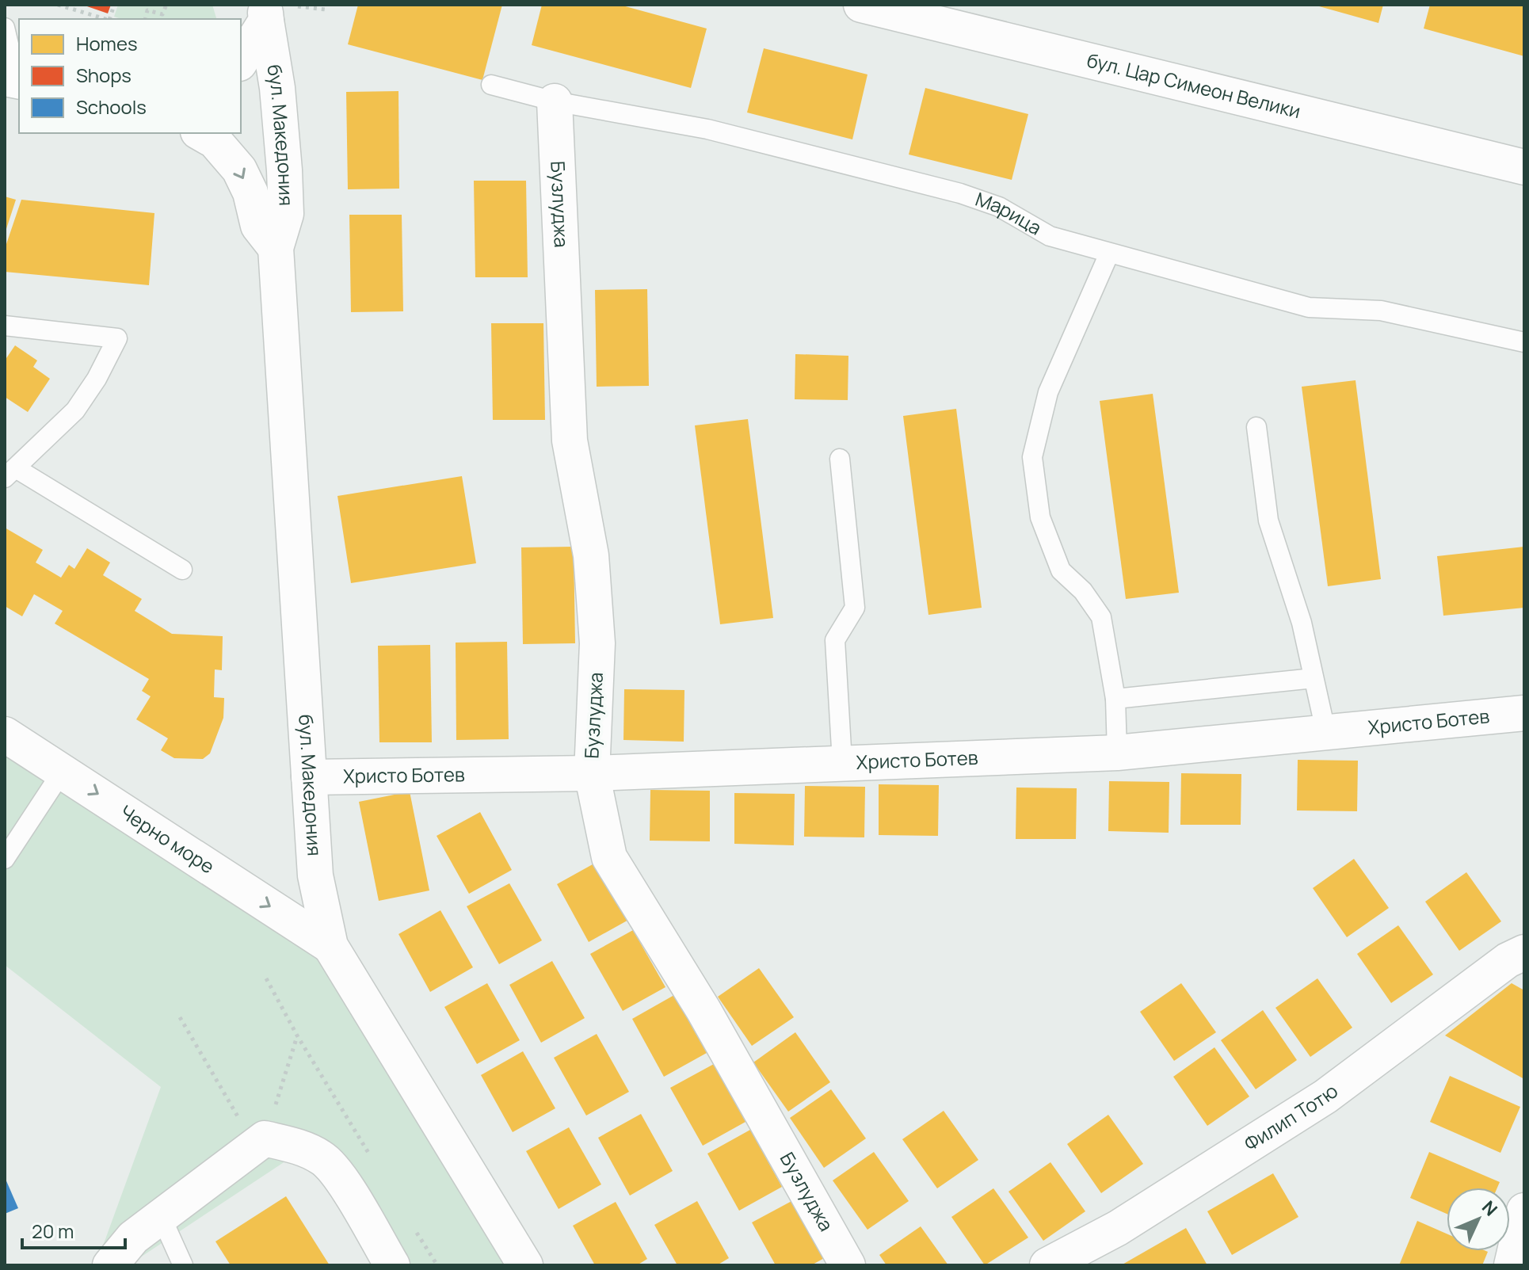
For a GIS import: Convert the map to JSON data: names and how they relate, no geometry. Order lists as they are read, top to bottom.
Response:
{
  "streets": {
    "street": [
      "бул. Цар Симеон Велики",
      "бул. Македония",
      "Бузлуджа",
      "Христо Ботев",
      "Черно море",
      "Филип Тотю"
    ],
    "lane": ["Марица"]
  },
  "crossings": [
    ["бул. Македония", "Христо Ботев"],
    ["бул. Македония", "Черно море"],
    ["Бузлуджа", "Марица"],
    ["Бузлуджа", "Христо Ботев"]
  ],
  "one_way": ["Черно море"],
  "legend": ["Homes", "Shops", "Schools"],
  "scale_bar": "20 m",
  "north": "top right"
}
